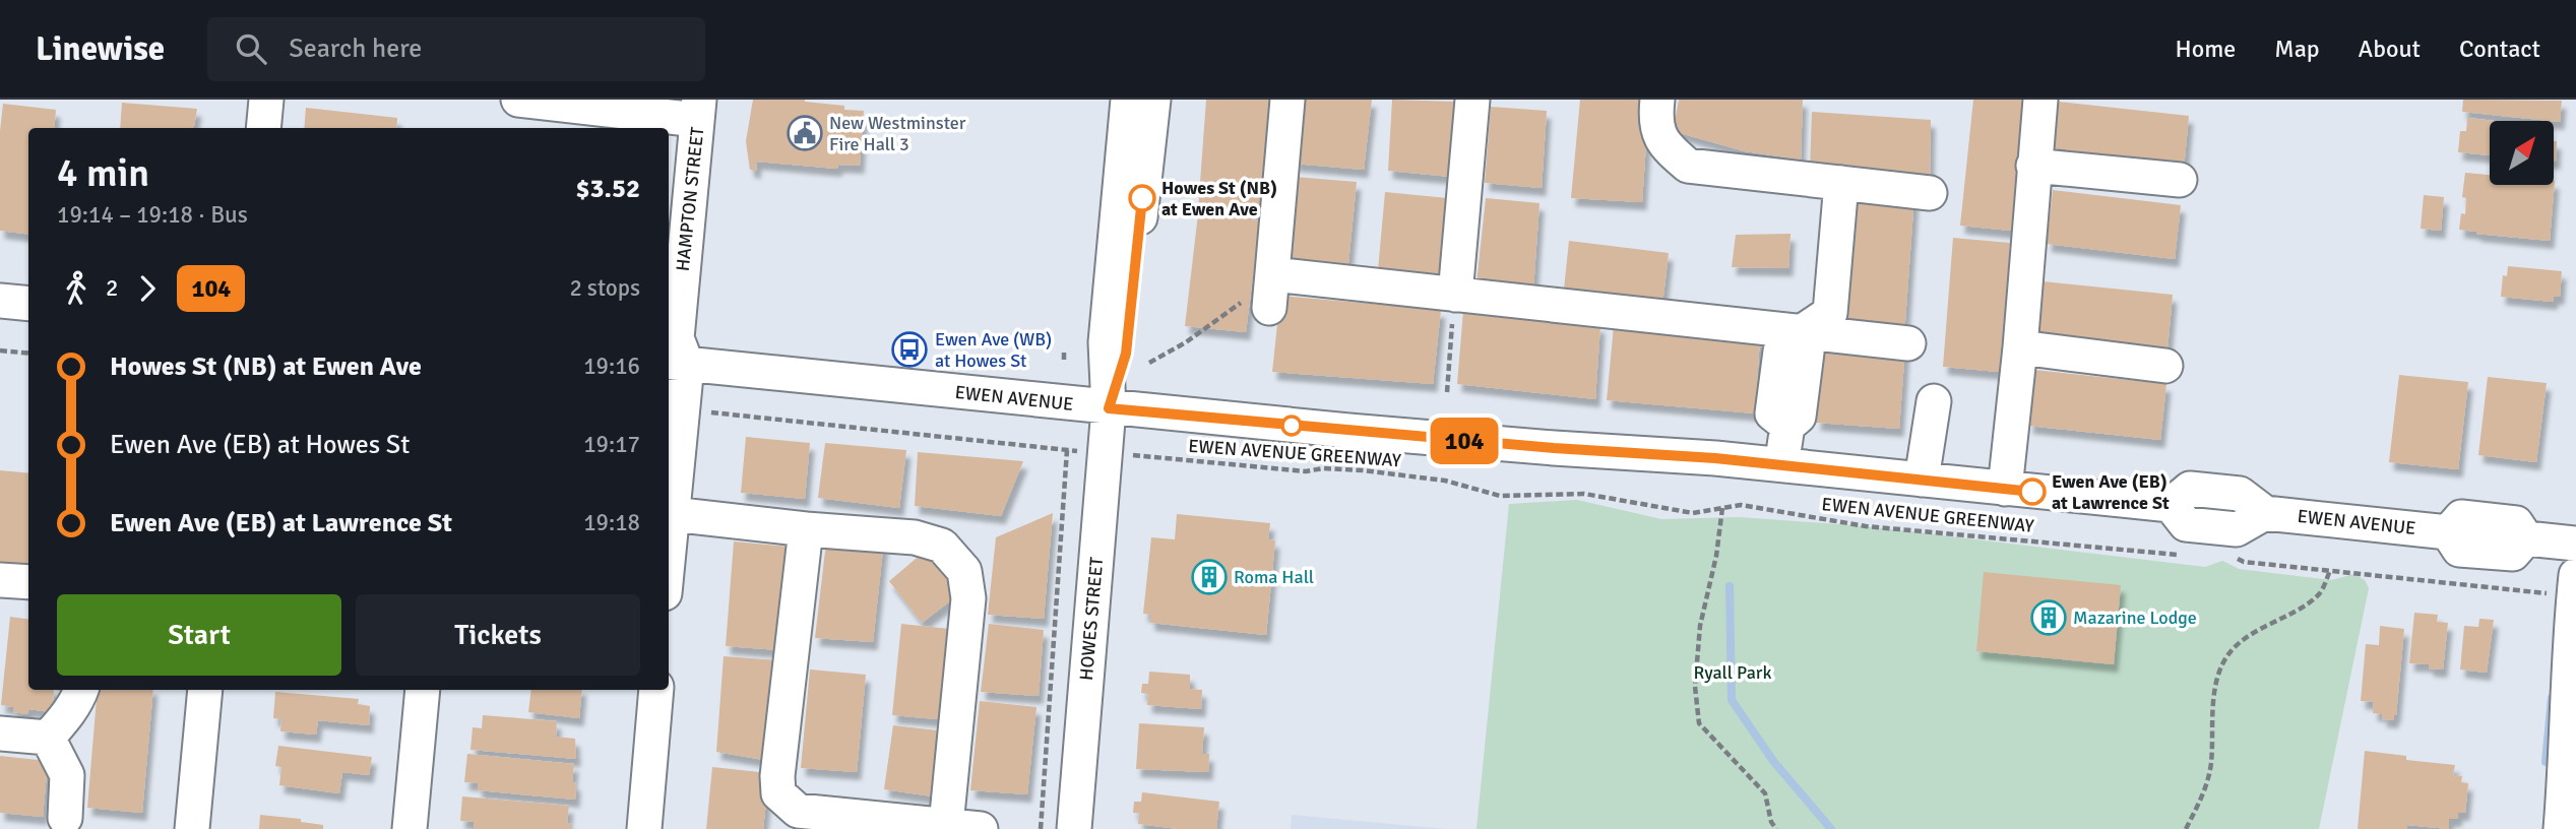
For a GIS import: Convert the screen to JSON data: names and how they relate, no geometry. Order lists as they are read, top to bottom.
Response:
{
  "streets": {
    "street": ["HAMPTON STREET", "EWEN AVENUE", "HOWES STREET"],
    "path": ["EWEN AVENUE GREENWAY"]
  },
  "crossings": [
    ["HAMPTON STREET", "EWEN AVENUE"],
    ["EWEN AVENUE", "HOWES STREET"]
  ],
  "parks": ["Ryall Park"],
  "places": {
    "public building": ["New Westminster Fire Hall 3"],
    "other": ["Howes St (NB) at Ewen Ave", "Ewen Ave (EB) at Lawrence St"],
    "bus stop": ["Ewen Ave (WB) at Howes St"],
    "building": ["Roma Hall", "Mazarine Lodge"]
  },
  "lines": ["bus line 104"],
  "north": "top right",
  "page": {
    "header": "Linewise",
    "search": "Search here",
    "nav": [
      "Home",
      "Map",
      "About",
      "Contact"
    ],
    "on_map": "104",
    "heading": ["4 min", "19:14 – 19:18 · Bus", "$3.52"],
    "legs": ["2", "104", "2 stops"],
    "list": [
      {
        "name": "Howes St (NB) at Ewen Ave",
        "value": "19:16"
      },
      {
        "name": "Ewen Ave (EB) at Howes St",
        "value": "19:17"
      },
      {
        "name": "Ewen Ave (EB) at Lawrence St",
        "value": "19:18"
      }
    ],
    "buttons": ["Start", "Tickets"]
  }
}
